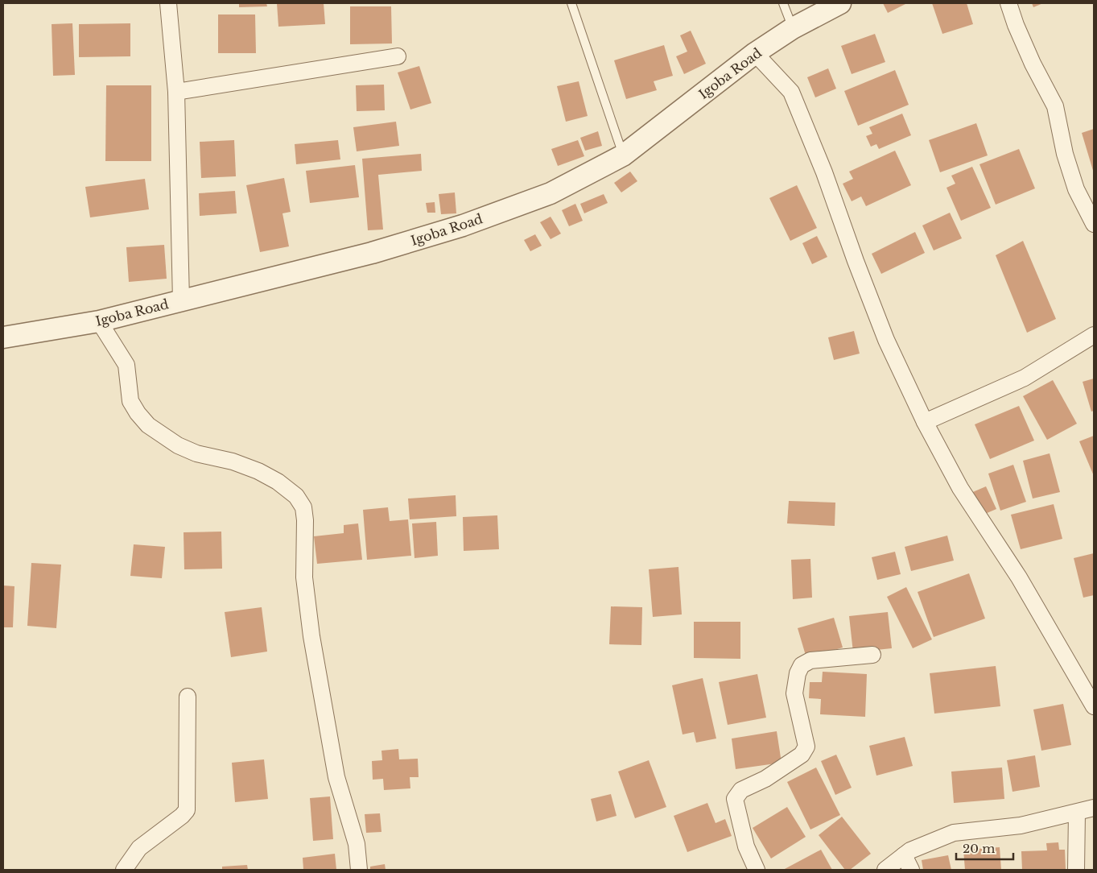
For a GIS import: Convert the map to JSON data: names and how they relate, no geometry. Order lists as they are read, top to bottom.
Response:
{
  "streets": {
    "street": ["Igoba Road"]
  },
  "scale_bar": "20 m"
}
